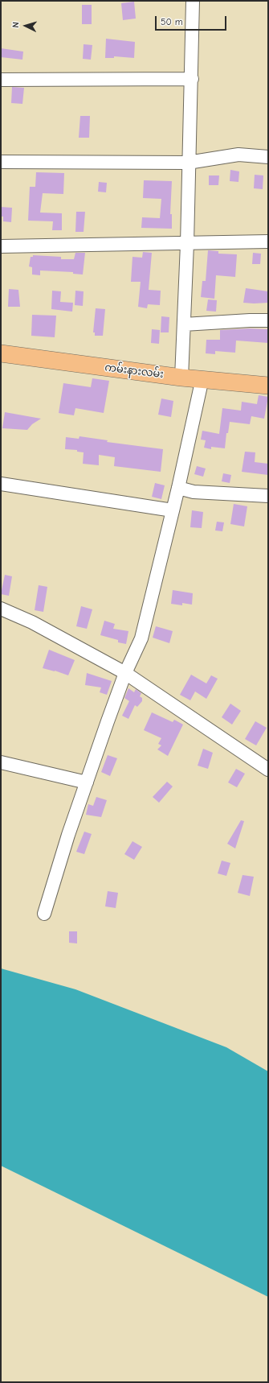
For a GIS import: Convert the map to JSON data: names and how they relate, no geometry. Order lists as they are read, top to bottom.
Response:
{
  "streets": {
    "main road": ["ကမ်းနားလမ်း"]
  },
  "scale_bar": "50 m",
  "north": "left"
}
